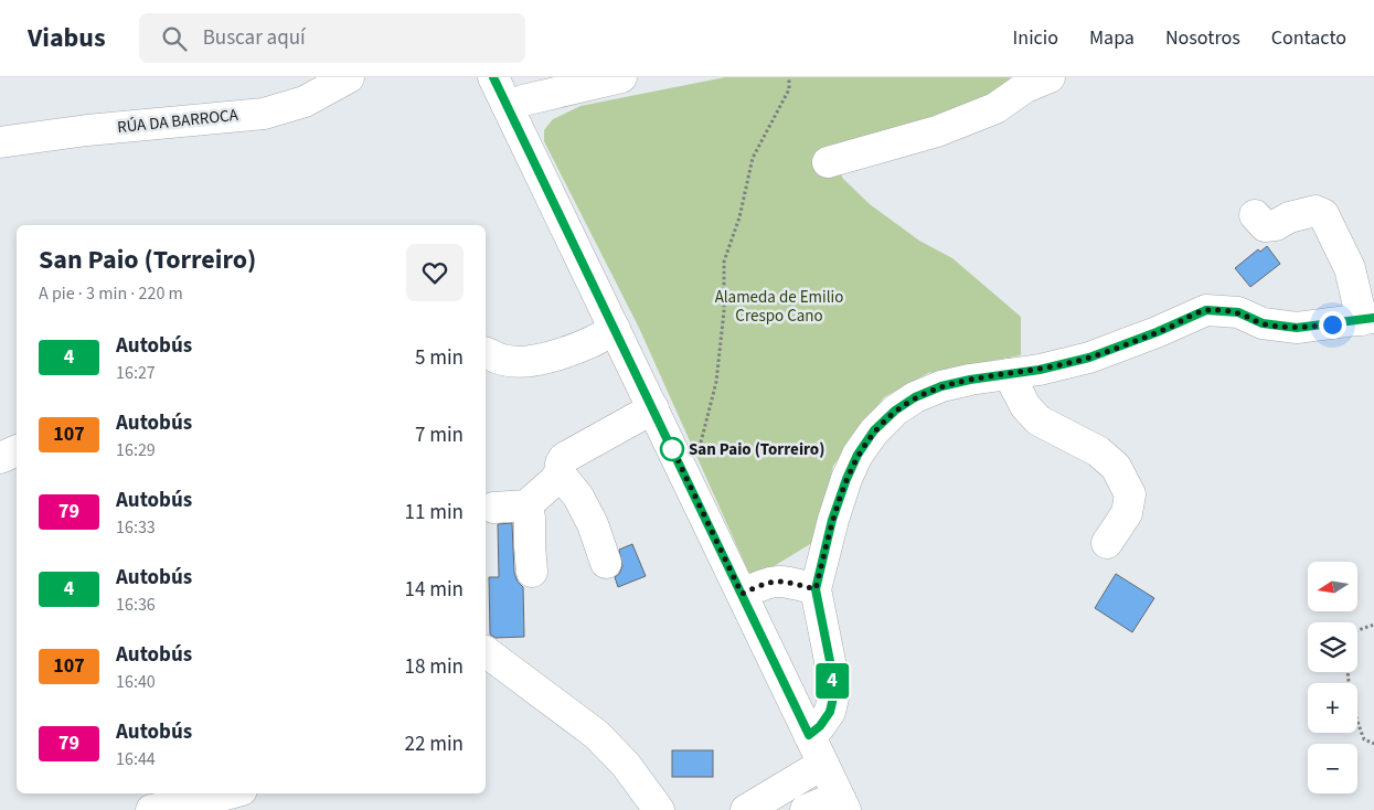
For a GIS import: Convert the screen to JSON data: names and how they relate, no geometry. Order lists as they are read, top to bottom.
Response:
{
  "streets": {
    "street": ["RÚA DA BARROCA"]
  },
  "parks": ["Alameda de Emilio Crespo Cano"],
  "places": ["San Paio (Torreiro)"],
  "lines": ["bus line 4"],
  "north": "left",
  "page": {
    "header": "Viabus",
    "search": "Buscar aquí",
    "nav": [
      "Inicio",
      "Mapa",
      "Nosotros",
      "Contacto"
    ],
    "on_map": "4",
    "heading": ["San Paio (Torreiro)", "A pie · 3 min · 220 m"],
    "list": [
      {
        "mark": "4",
        "name": "Autobús",
        "note": "16:27",
        "value": "5 min"
      },
      {
        "mark": "107",
        "name": "Autobús",
        "note": "16:29",
        "value": "7 min"
      },
      {
        "mark": "79",
        "name": "Autobús",
        "note": "16:33",
        "value": "11 min"
      },
      {
        "mark": "4",
        "name": "Autobús",
        "note": "16:36",
        "value": "14 min"
      },
      {
        "mark": "107",
        "name": "Autobús",
        "note": "16:40",
        "value": "18 min"
      },
      {
        "mark": "79",
        "name": "Autobús",
        "note": "16:44",
        "value": "22 min"
      }
    ],
    "map_buttons": ["+", "−"]
  }
}
